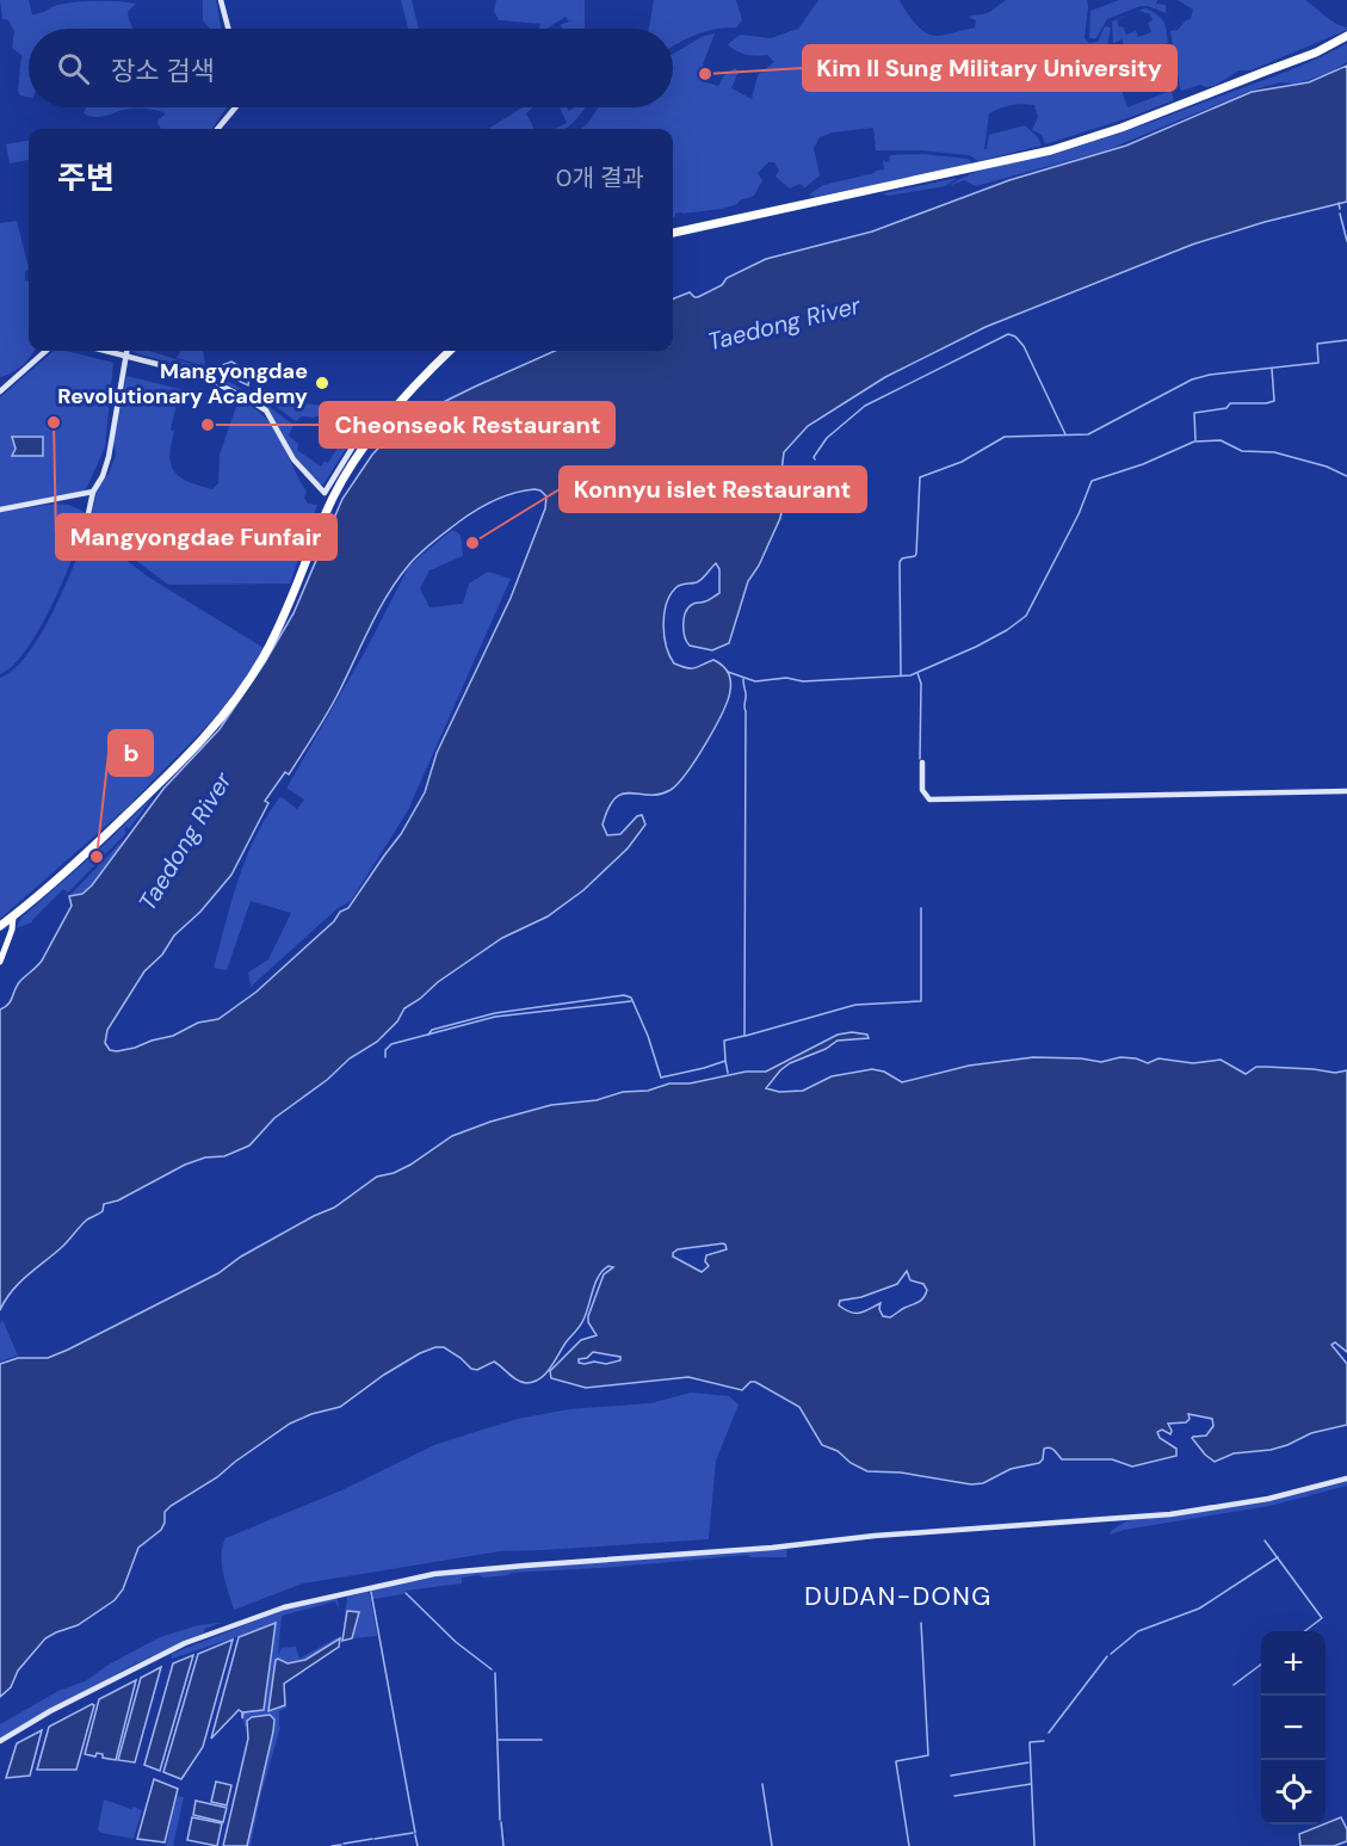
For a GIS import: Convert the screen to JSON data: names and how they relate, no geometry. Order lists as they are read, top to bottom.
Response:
{
  "districts": ["DUDAN-DONG"],
  "water": ["Taedong River"],
  "places": [
    "Kim Il Sung Military University",
    "Mangyongdae Revolutionary Academy",
    "Mangyongdae Funfair",
    "Cheonseok Restaurant",
    "Konnyu islet Restaurant",
    "b"
  ],
  "page": {
    "search": "장소 검색",
    "heading": ["주변", "0개 결과"],
    "map_buttons": ["+", "−"]
  }
}
